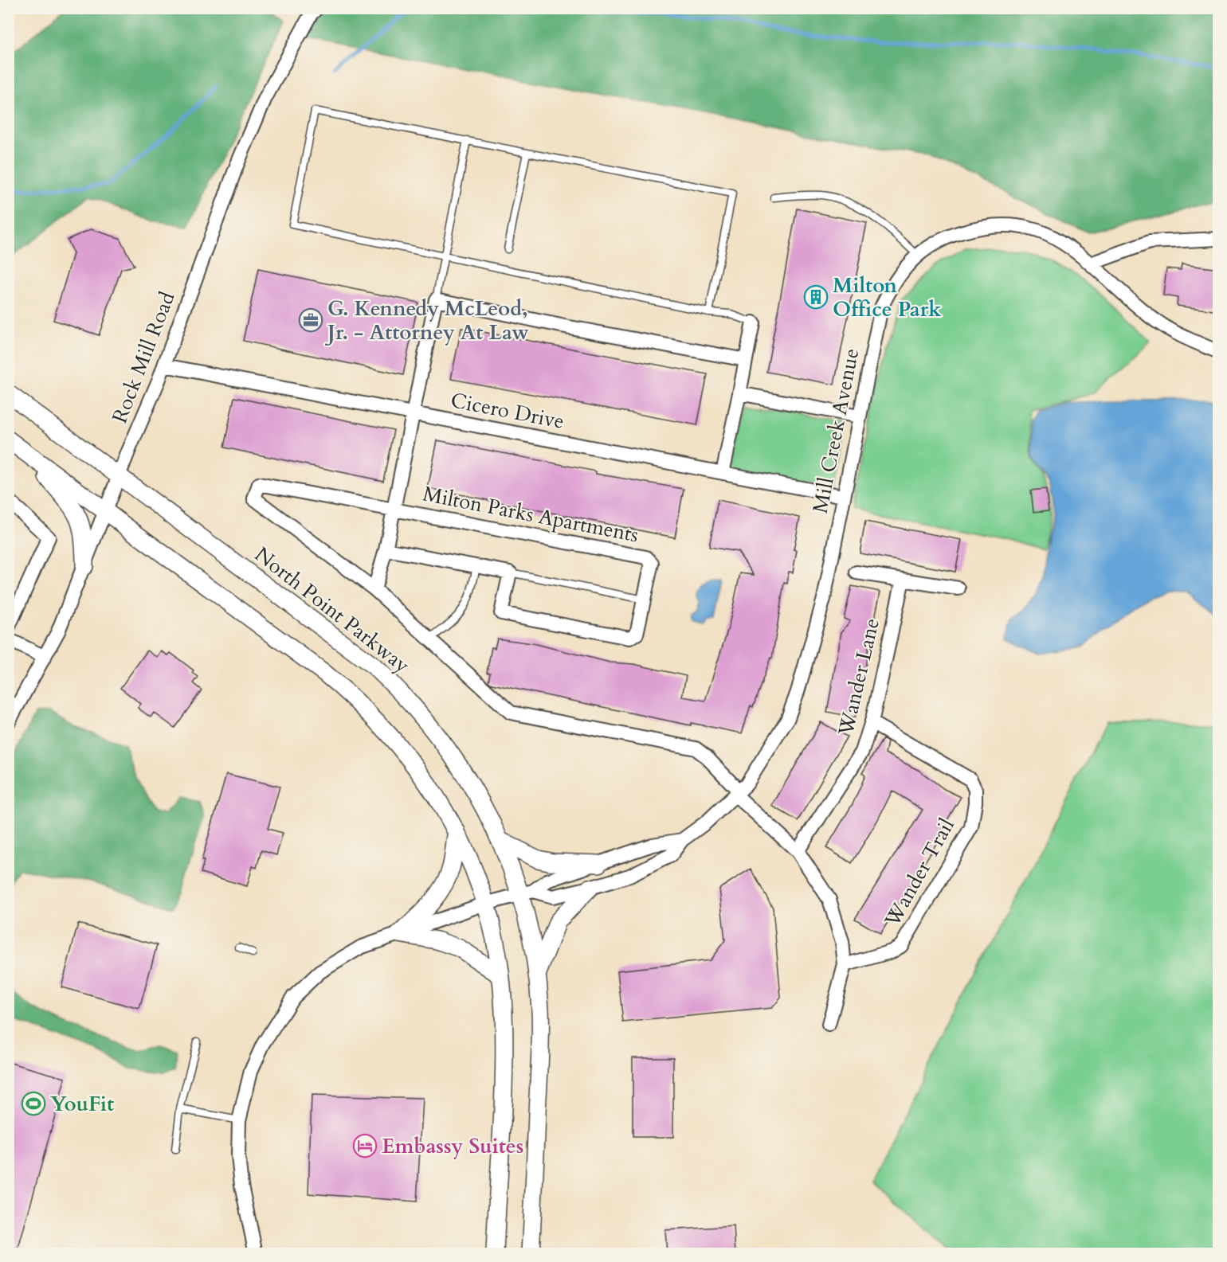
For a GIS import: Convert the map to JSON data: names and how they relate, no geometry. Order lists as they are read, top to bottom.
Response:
{
  "streets": {
    "street": [
      "Rock Mill Road",
      "Cicero Drive",
      "Mill Creek Avenue",
      "Milton Parks Apartments",
      "North Point Parkway",
      "Wander Lane",
      "Wander Trail"
    ]
  },
  "crossings": [
    ["Rock Mill Road", "Cicero Drive"],
    ["Rock Mill Road", "North Point Parkway"],
    ["Cicero Drive", "Mill Creek Avenue"],
    ["Cicero Drive", "Milton Parks Apartments"],
    ["Mill Creek Avenue", "Milton Parks Apartments"],
    ["Mill Creek Avenue", "North Point Parkway"],
    ["Wander Lane", "Wander Trail"]
  ],
  "places": {
    "building": ["Milton Office Park"],
    "office": ["G. Kennedy McLeod, Jr. - Attorney At Law"],
    "sports": ["YouFit"],
    "hotel": ["Embassy Suites"]
  }
}
